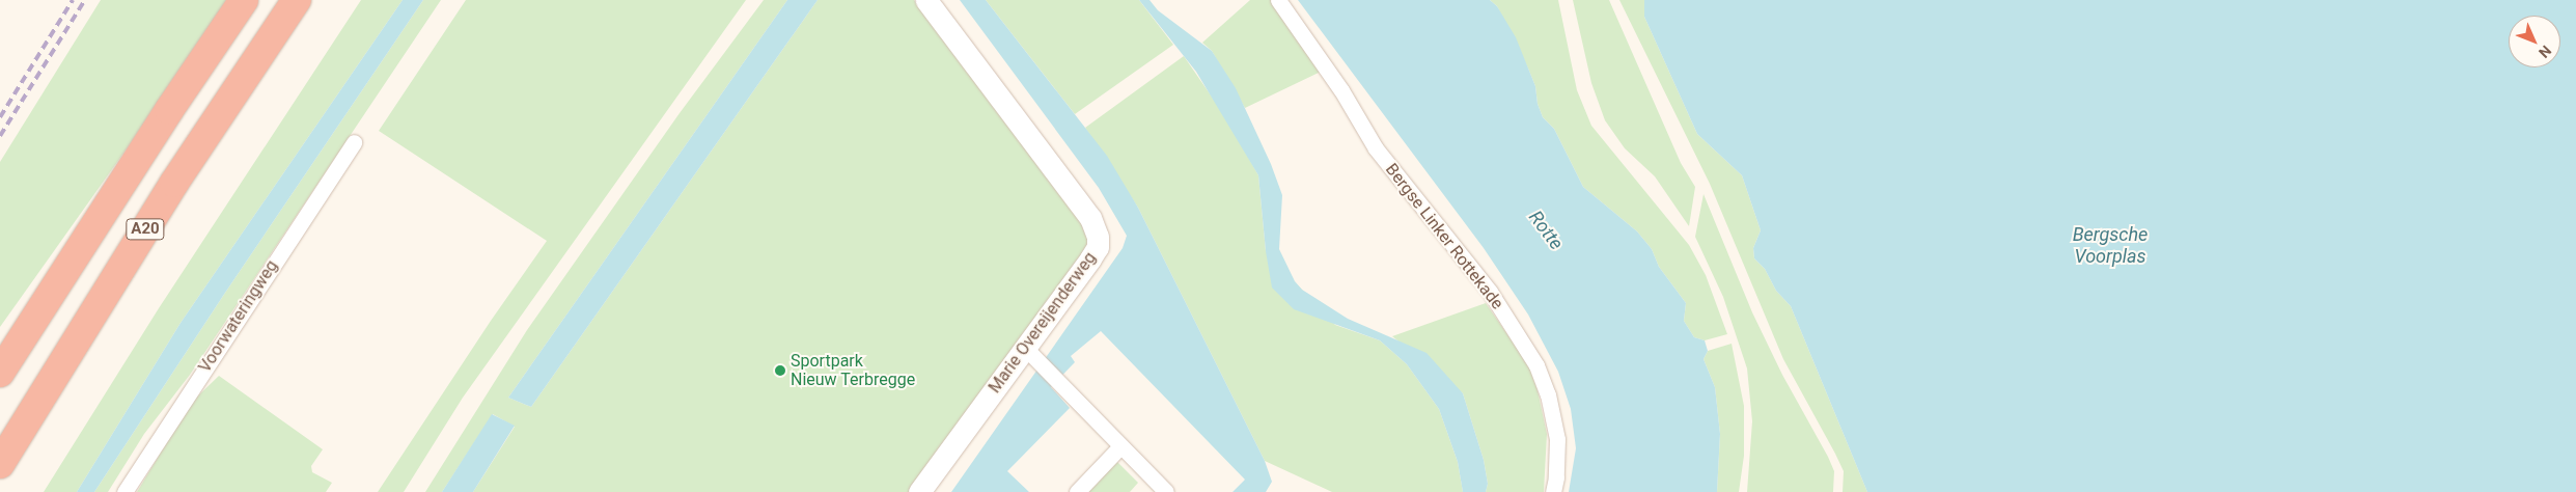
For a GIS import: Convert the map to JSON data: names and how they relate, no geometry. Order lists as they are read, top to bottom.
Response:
{
  "streets": {
    "highway": ["A20"],
    "street": ["Bergse Linker Rottekade", "Voorwateringweg", "Marie Overeijenderweg"]
  },
  "water": ["Rotte", "Bergsche Voorplas"],
  "places": ["Sportpark Nieuw Terbregge"],
  "north": "bottom right"
}
